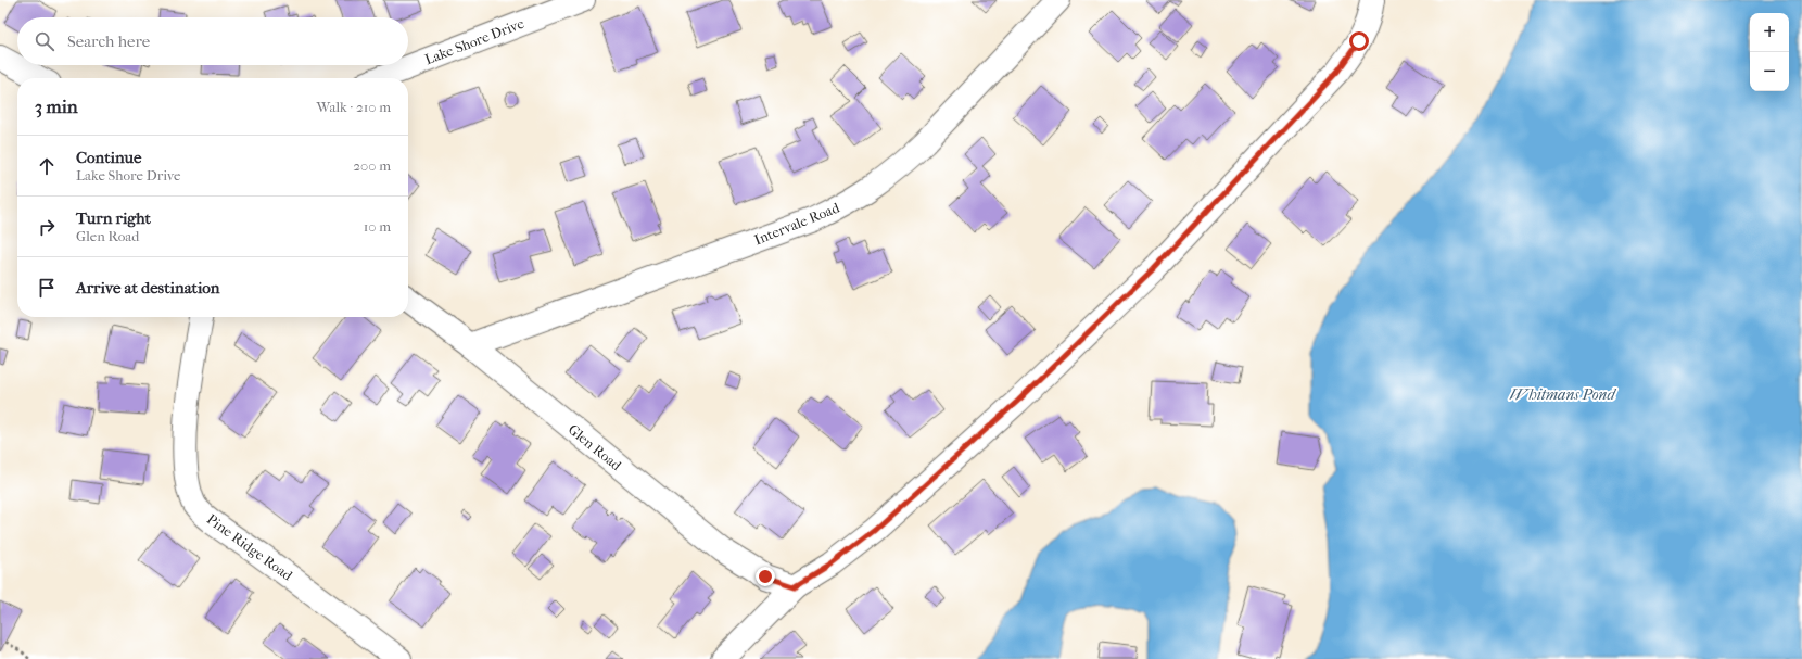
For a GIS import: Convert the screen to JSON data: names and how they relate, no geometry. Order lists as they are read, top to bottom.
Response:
{
  "streets": {
    "street": [
      "Lake Shore Drive",
      "Intervale Road",
      "Glen Road",
      "Pine Ridge Road"
    ]
  },
  "crossings": [
    ["Intervale Road", "Glen Road"]
  ],
  "water": ["Whitmans Pond"],
  "page": {
    "map_buttons": ["+", "−"],
    "search": "Search here",
    "heading": ["3 min", "Walk · 210 m"],
    "list": [
      ["Continue", "Lake Shore Drive", "200 m"],
      ["Turn right", "Glen Road", "10 m"],
      "Arrive at destination"
    ]
  }
}
